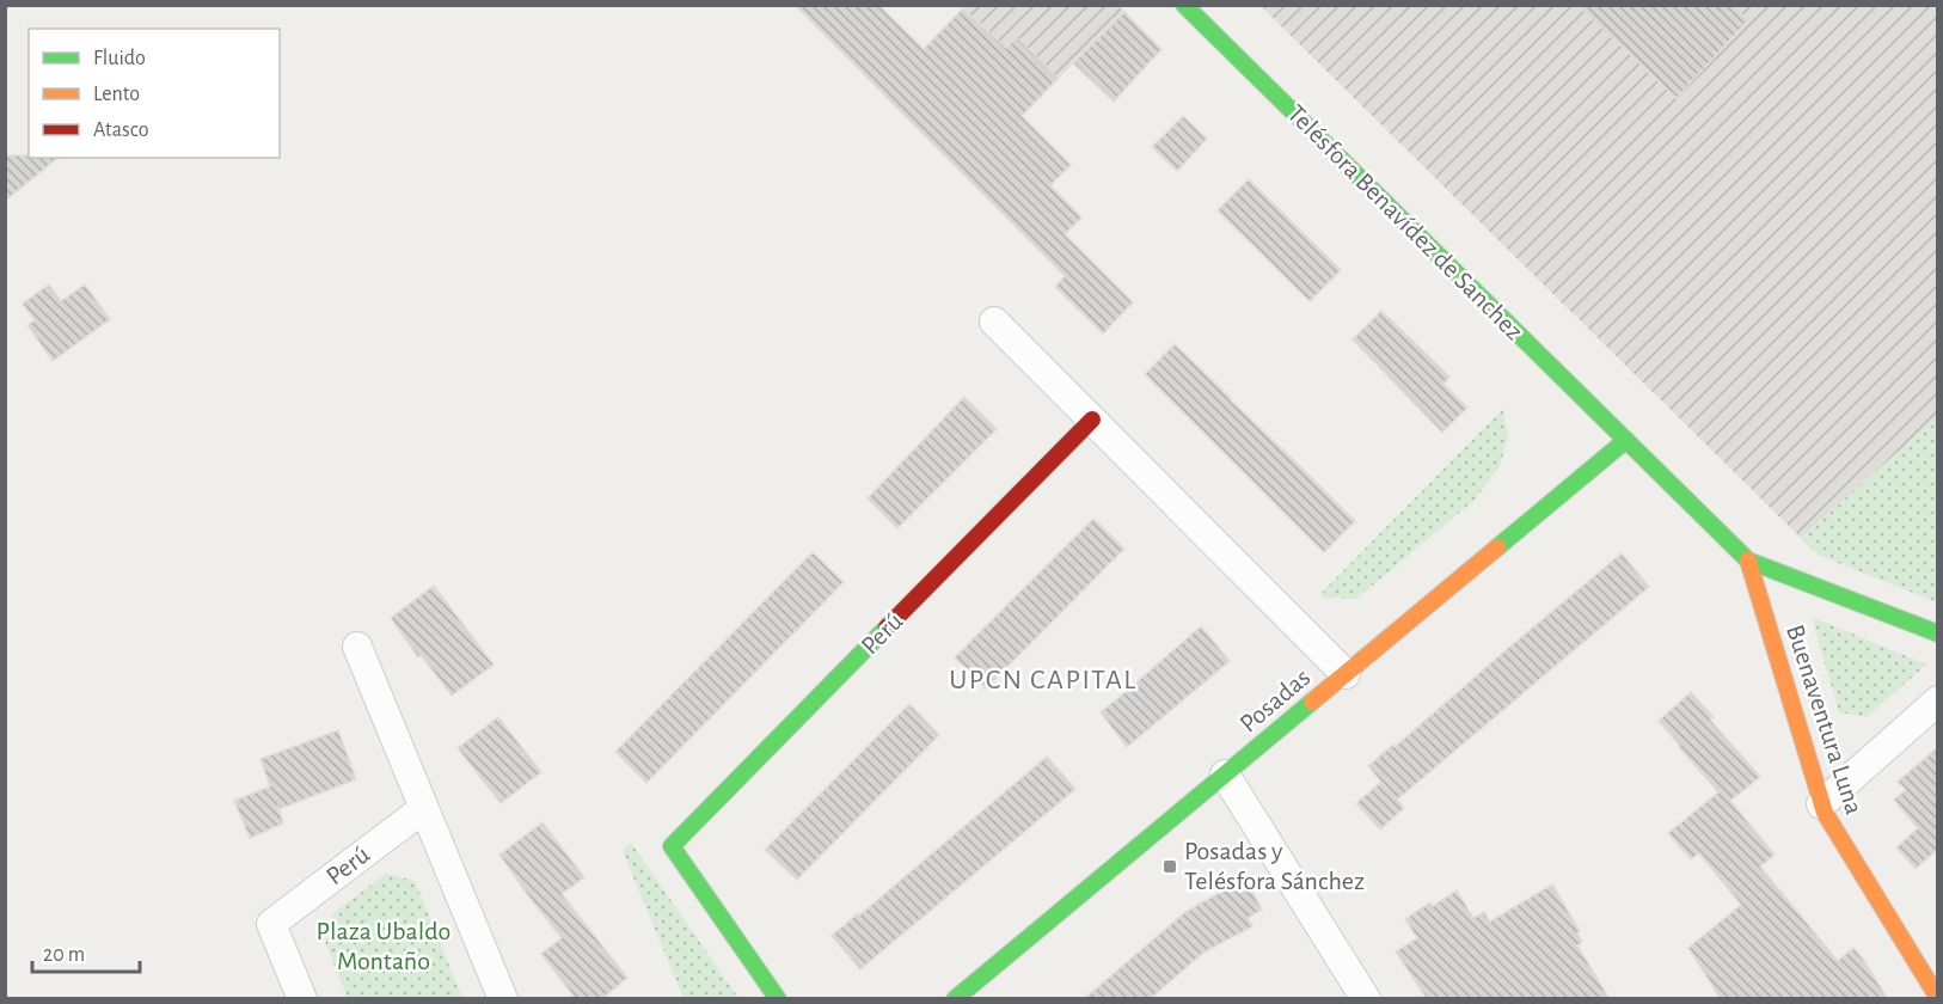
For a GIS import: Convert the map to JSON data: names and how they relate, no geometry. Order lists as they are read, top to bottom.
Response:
{
  "streets": {
    "street": [
      "Telésfora Benavídez de Sanchez",
      "Perú",
      "Posadas",
      "Buenaventura Luna"
    ]
  },
  "crossings": [
    ["Telésfora Benavídez de Sanchez", "Posadas"],
    ["Telésfora Benavídez de Sanchez", "Buenaventura Luna"],
    ["Posadas", "Buenaventura Luna"]
  ],
  "districts": ["UPCN CAPITAL"],
  "parks": ["Plaza Ubaldo Montaño"],
  "places": {
    "transit": ["Posadas y Telésfora Sánchez"]
  },
  "legend": ["Fluido", "Lento", "Atasco"],
  "scale_bar": "20 m"
}
